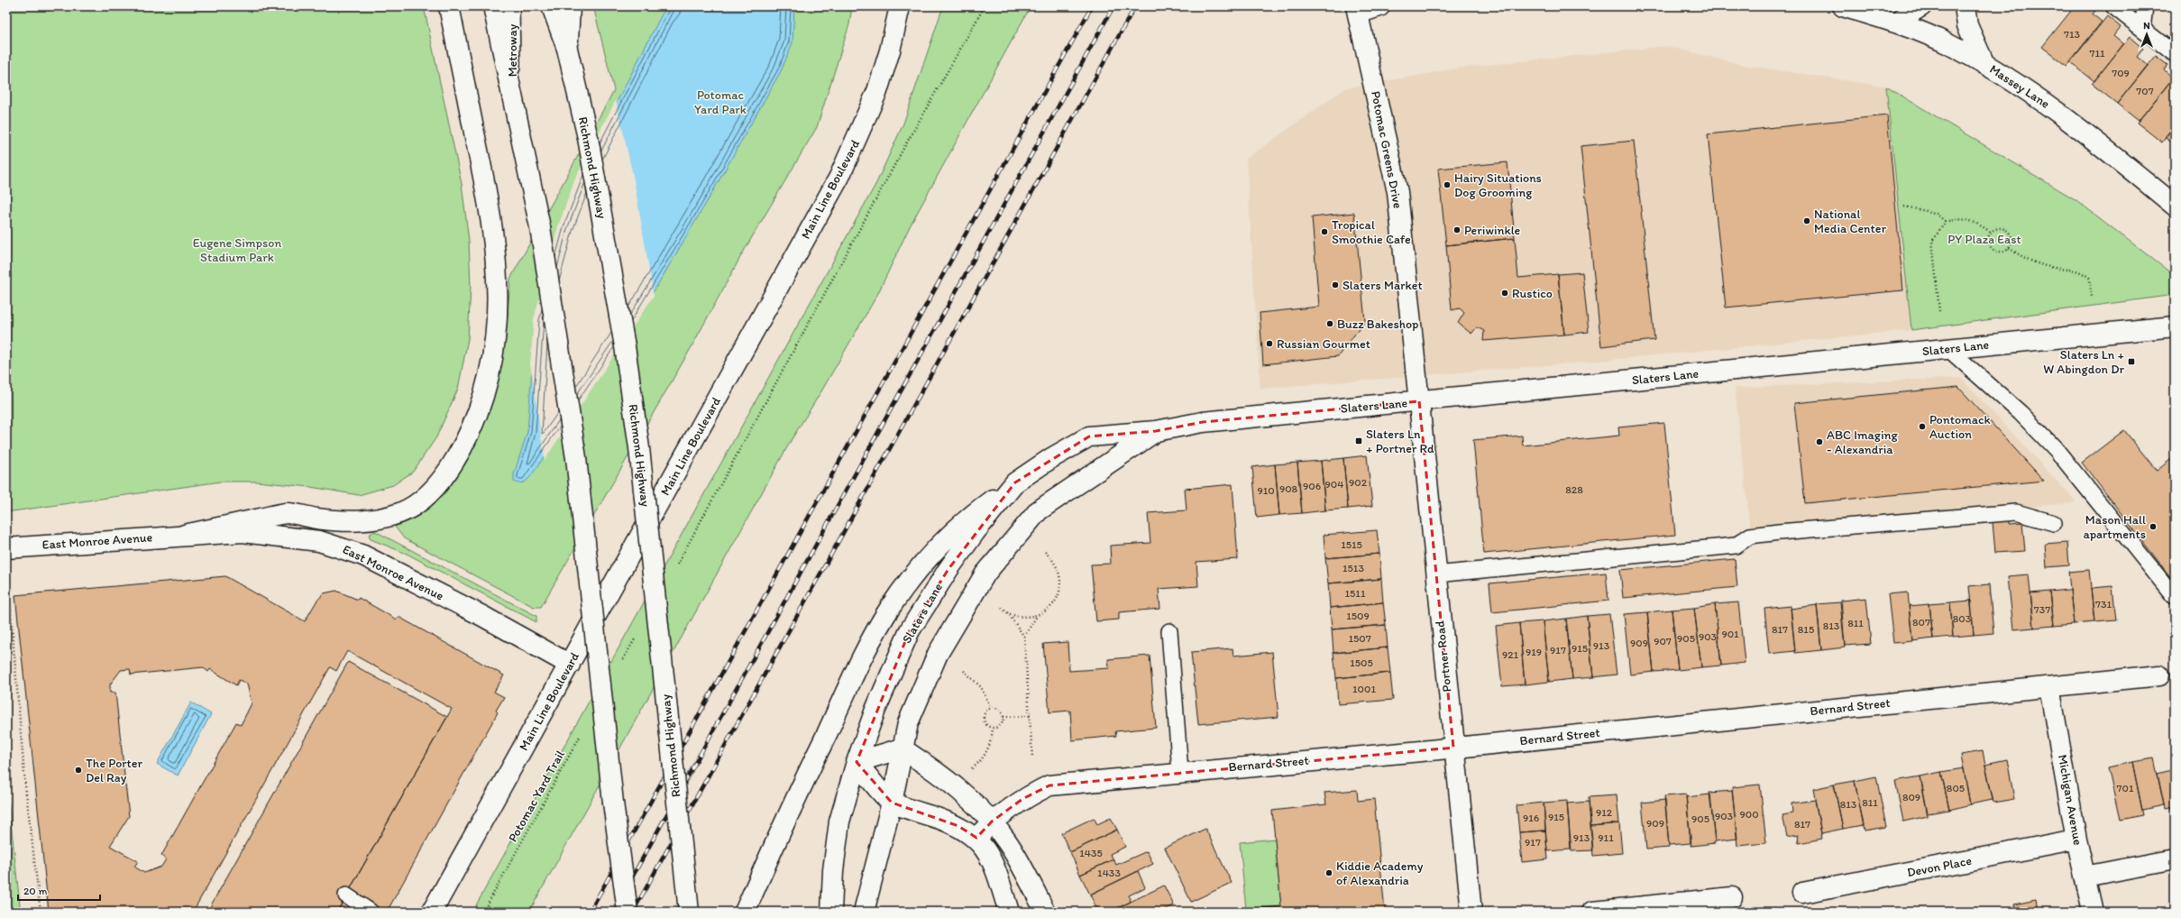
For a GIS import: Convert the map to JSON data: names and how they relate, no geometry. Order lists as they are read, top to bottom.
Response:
{
  "streets": {
    "main road": [
      "Massey Lane",
      "Potomac Greens Drive",
      "Richmond Highway",
      "Main Line Boulevard",
      "Slaters Lane",
      "East Monroe Avenue",
      "Portner Road",
      "Bernard Street",
      "Michigan Avenue",
      "Devon Place"
    ],
    "lane": ["Metroway"],
    "path": ["Potomac Yard Trail"]
  },
  "crossings": [
    ["Potomac Greens Drive", "Slaters Lane"],
    ["Potomac Greens Drive", "Portner Road"],
    ["Main Line Boulevard", "East Monroe Avenue"],
    ["Slaters Lane", "Portner Road"],
    ["Portner Road", "Bernard Street"],
    ["Bernard Street", "Michigan Avenue"],
    ["Michigan Avenue", "Devon Place"]
  ],
  "parks": ["Potomac Yard Park", "PY Plaza East", "Eugene Simpson Stadium Park"],
  "places": {
    "other": [
      "Hairy Situations Dog Grooming",
      "National Media Center",
      "Periwinkle",
      "Tropical Smoothie Cafe",
      "Slaters Market",
      "Rustico",
      "Buzz Bakeshop",
      "Russian Gourmet",
      "Pontomack Auction",
      "ABC Imaging - Alexandria",
      "Mason Hall apartments",
      "The Porter Del Ray",
      "Kiddie Academy of Alexandria"
    ],
    "transit": ["Slaters Ln + W Abingdon Dr", "Slaters Ln + Portner Rd"]
  },
  "house_numbers": [
    "713",
    "711",
    "709",
    "707",
    "902",
    "904",
    "906",
    "908",
    "828",
    "910",
    "1515",
    "1513",
    "1511",
    "731",
    "737",
    "1509",
    "803",
    "807",
    "811",
    "813",
    "817",
    "815",
    "901",
    "903",
    "1507",
    "905",
    "907",
    "909",
    "913",
    "915",
    "917",
    "919",
    "921",
    "1505",
    "1001",
    "805",
    "701",
    "809",
    "811",
    "813",
    "912",
    "900",
    "903",
    "915",
    "916",
    "905",
    "909",
    "817",
    "913",
    "911",
    "917",
    "1435",
    "1433"
  ],
  "scale_bar": "20 m",
  "north": "top"
}
